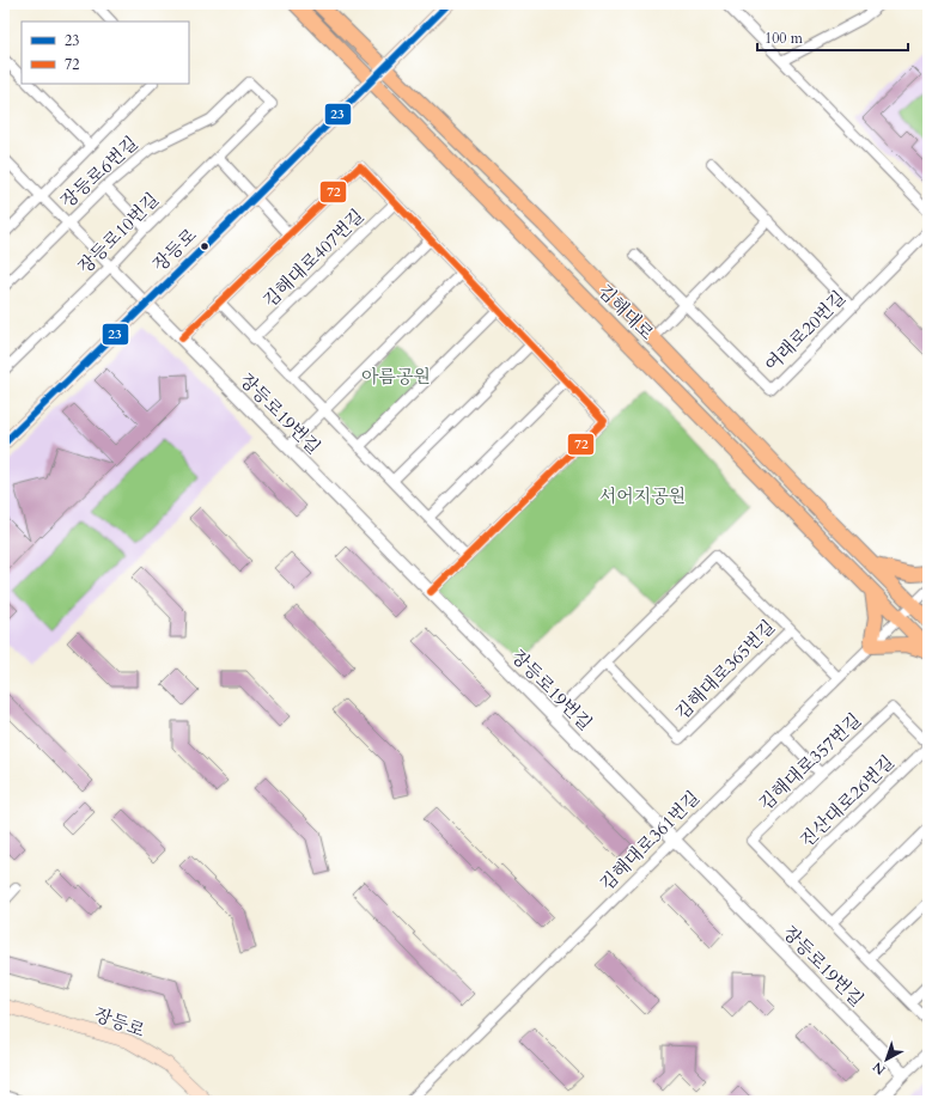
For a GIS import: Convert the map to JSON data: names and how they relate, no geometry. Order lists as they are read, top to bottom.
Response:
{
  "streets": {
    "main road": ["장등로", "김해대로"],
    "street": [
      "장등로6번길",
      "장등로10번길",
      "김해대로407번길",
      "여래로20번길",
      "장등로19번길",
      "김해대로365번길",
      "김해대로357번길",
      "진산대로26번길",
      "김해대로361번길"
    ]
  },
  "crossings": [
    ["장등로6번길", "장등로10번길"],
    ["장등로", "김해대로"],
    ["장등로", "장등로19번길"],
    ["김해대로407번길", "장등로19번길"],
    ["김해대로", "여래로20번길"],
    ["김해대로", "김해대로361번길"],
    ["장등로19번길", "김해대로365번길"],
    ["장등로19번길", "김해대로361번길"],
    ["김해대로357번길", "진산대로26번길"]
  ],
  "parks": ["아름공원", "서어지공원"],
  "lines": ["transit line 23", "transit line 72"],
  "legend": ["23", "72"],
  "scale_bar": "100 m",
  "north": "bottom left"
}
